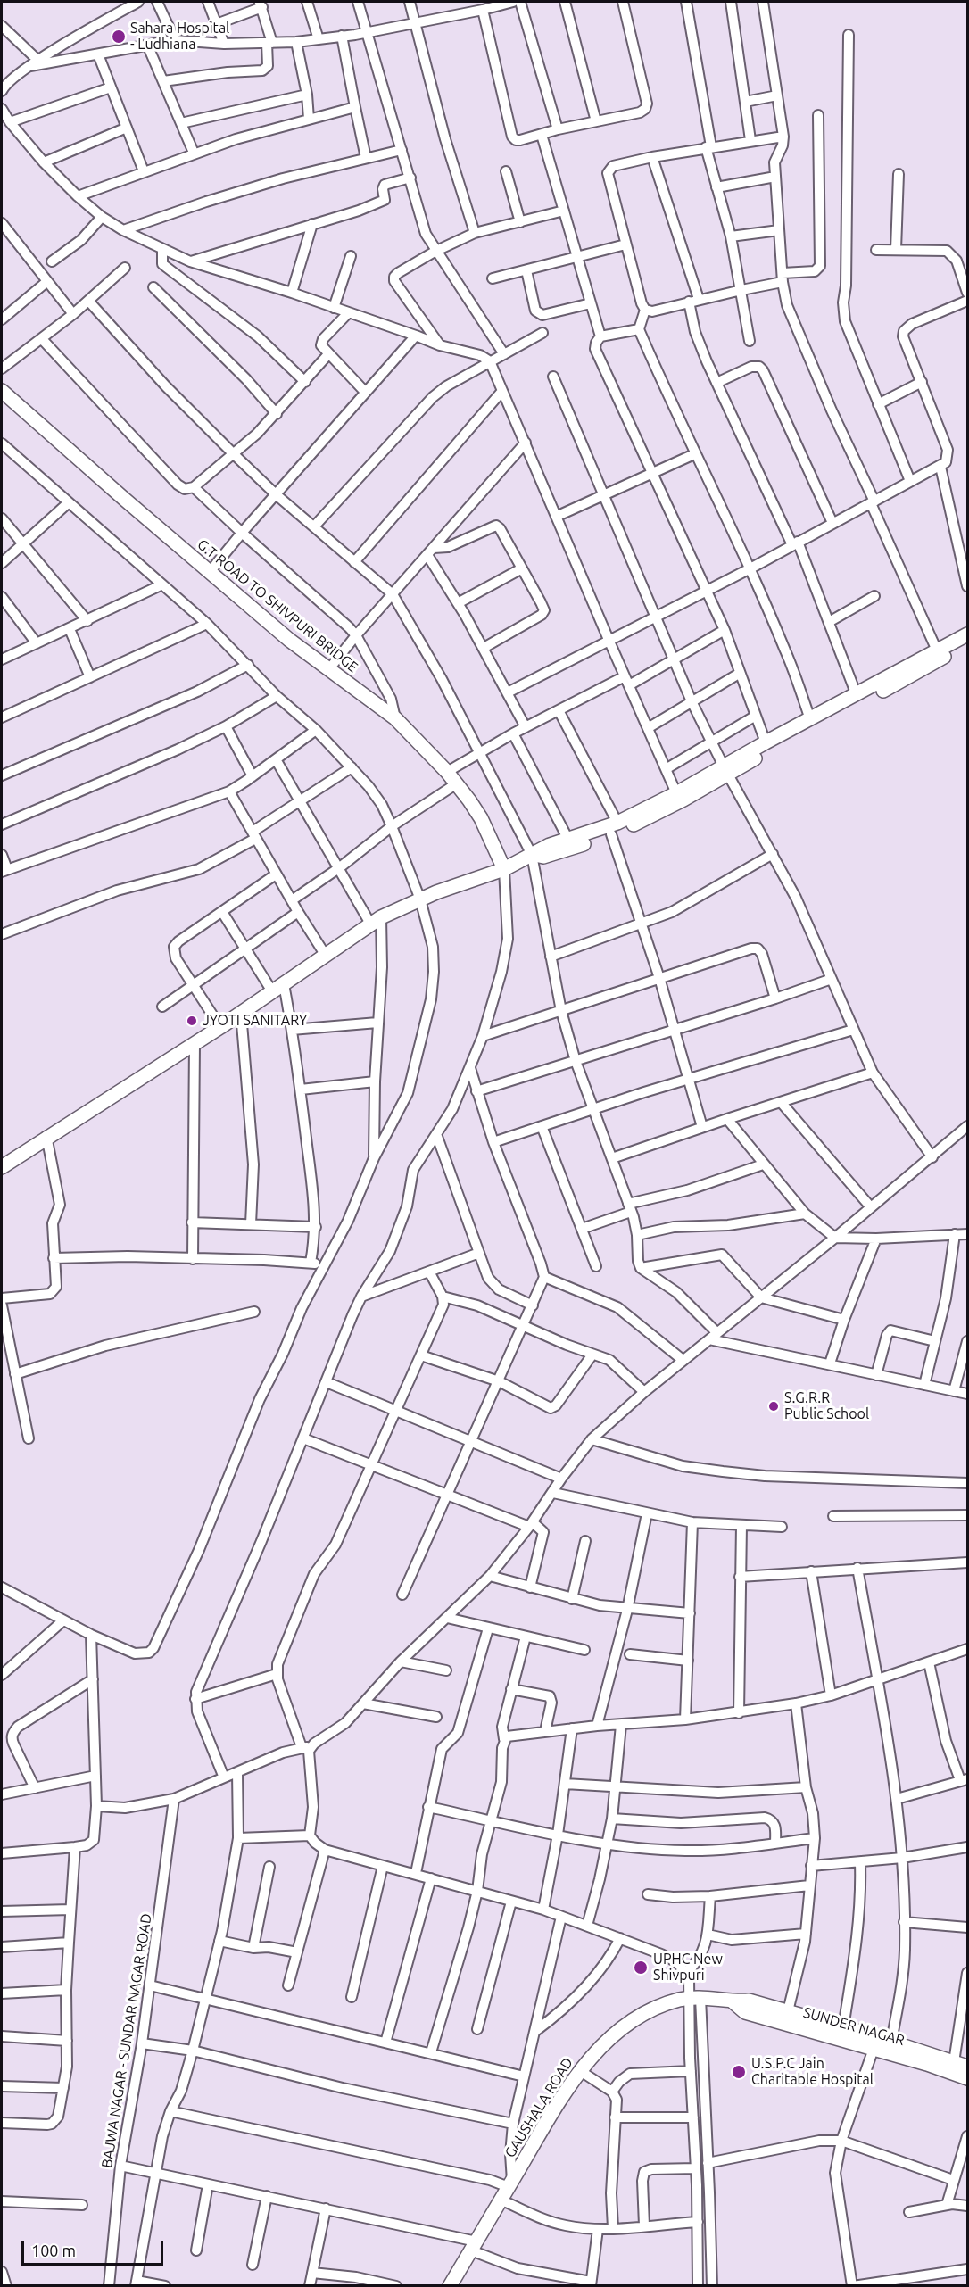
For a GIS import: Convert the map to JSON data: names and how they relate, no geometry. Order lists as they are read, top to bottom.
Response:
{
  "streets": {
    "street": [
      "G.T ROAD TO SHIVPURI BRIDGE",
      "SUNDER NAGAR",
      "BAJWA NAGAR - SUNDAR NAGAR ROAD",
      "GAUSHALA ROAD"
    ]
  },
  "crossings": [
    ["SUNDER NAGAR", "GAUSHALA ROAD"]
  ],
  "places": [
    "Sahara Hospital - Ludhiana",
    "JYOTI SANITARY",
    "S.G.R.R Public School",
    "UPHC New Shivpuri",
    "U.S.P.C Jain Charitable Hospital"
  ],
  "scale_bar": "100 m"
}
